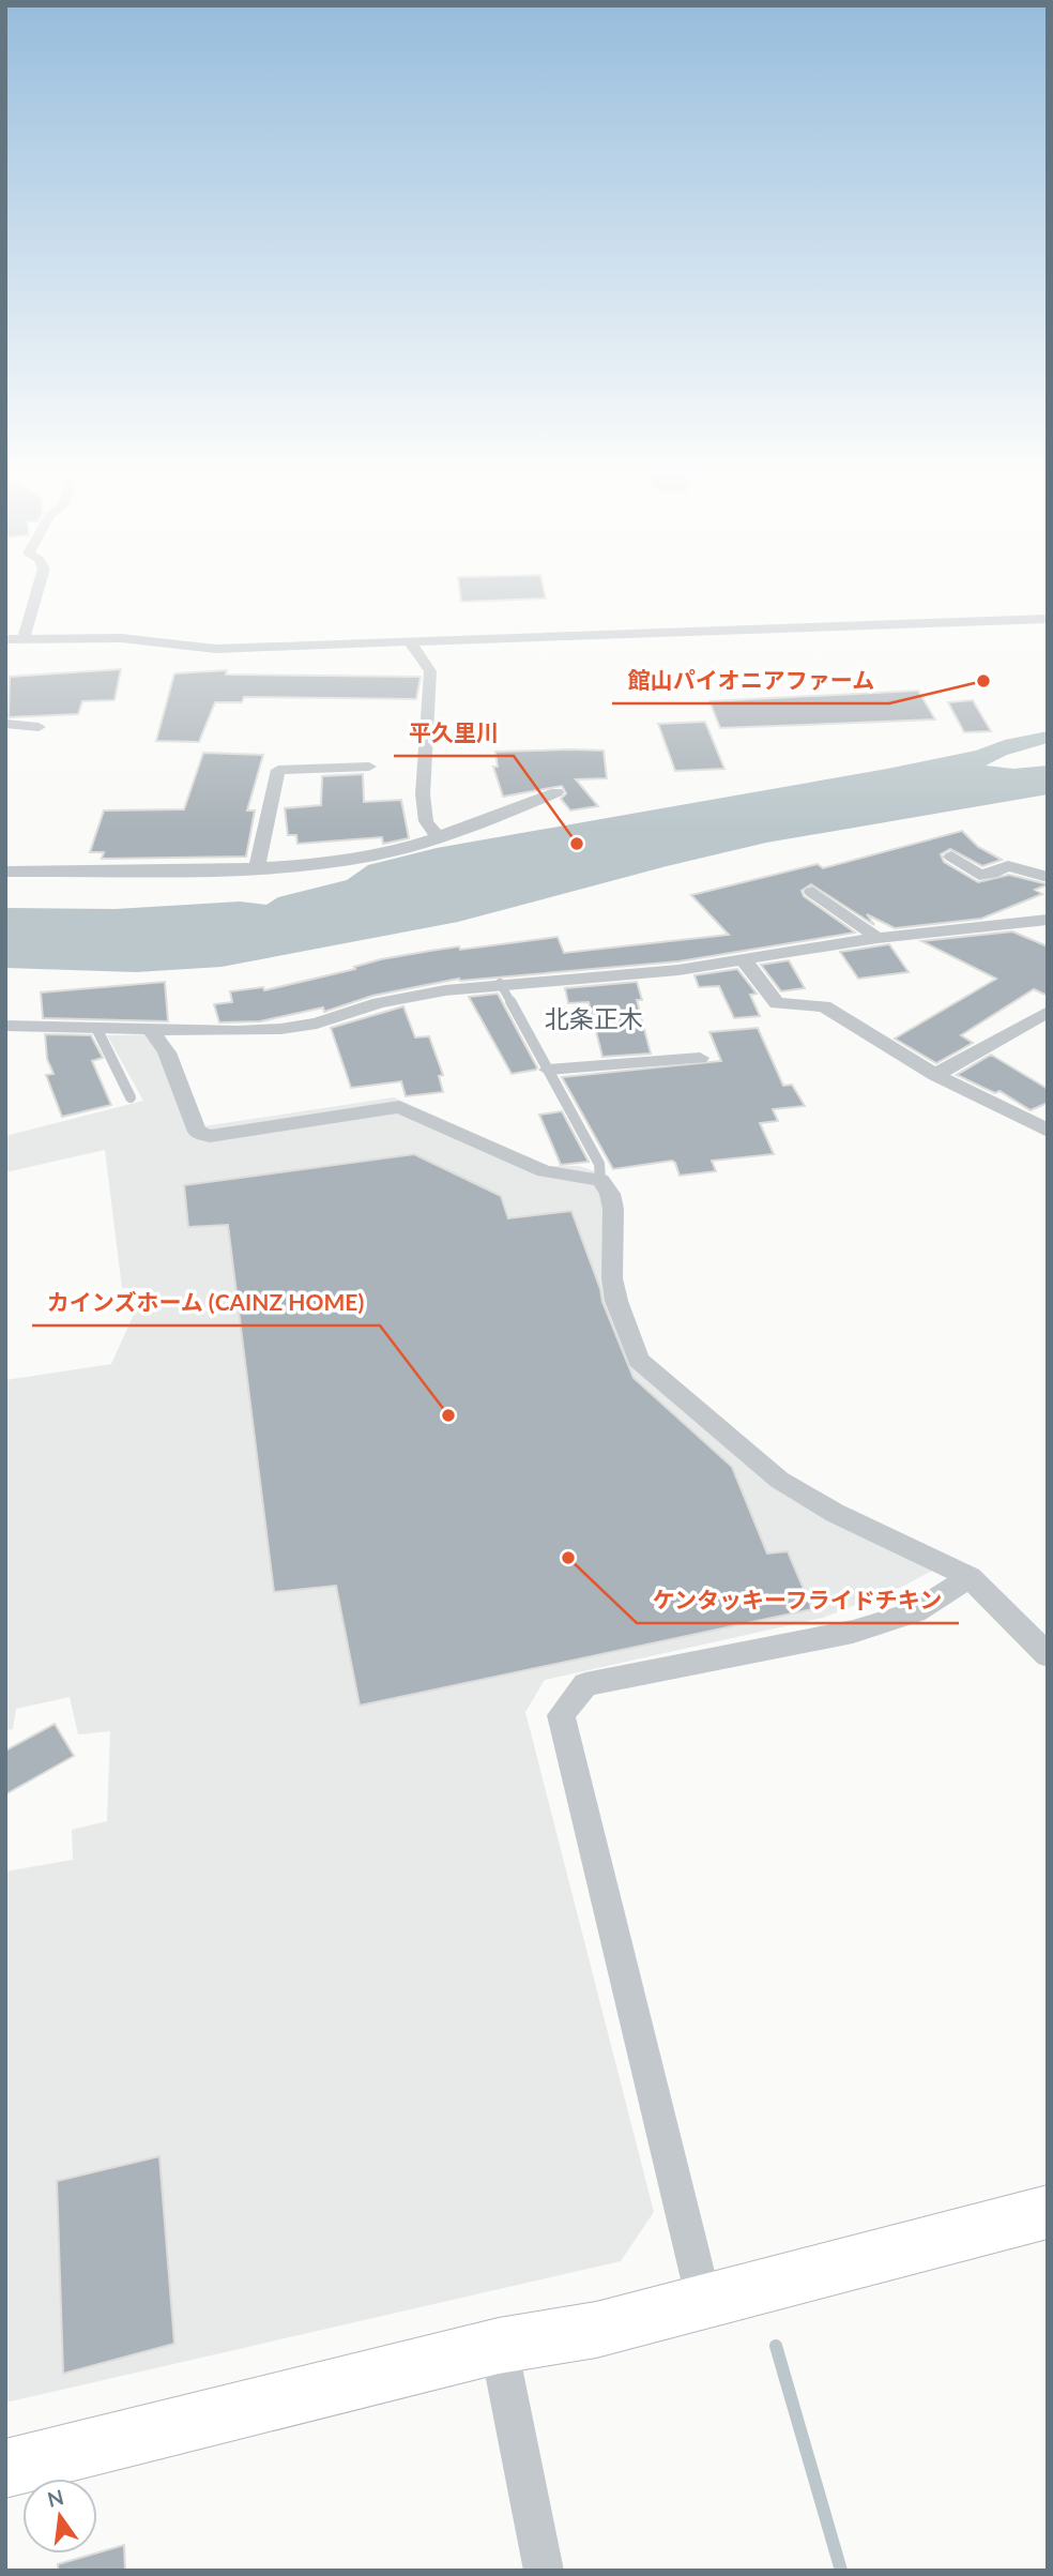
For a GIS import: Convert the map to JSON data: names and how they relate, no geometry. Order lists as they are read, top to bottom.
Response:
{
  "districts": ["北条正木"],
  "places": [
    "館山パイオニアファーム",
    "平久里川",
    "カインズホーム (CAINZ HOME)",
    "ケンタッキーフライドチキン"
  ],
  "north": "top"
}
